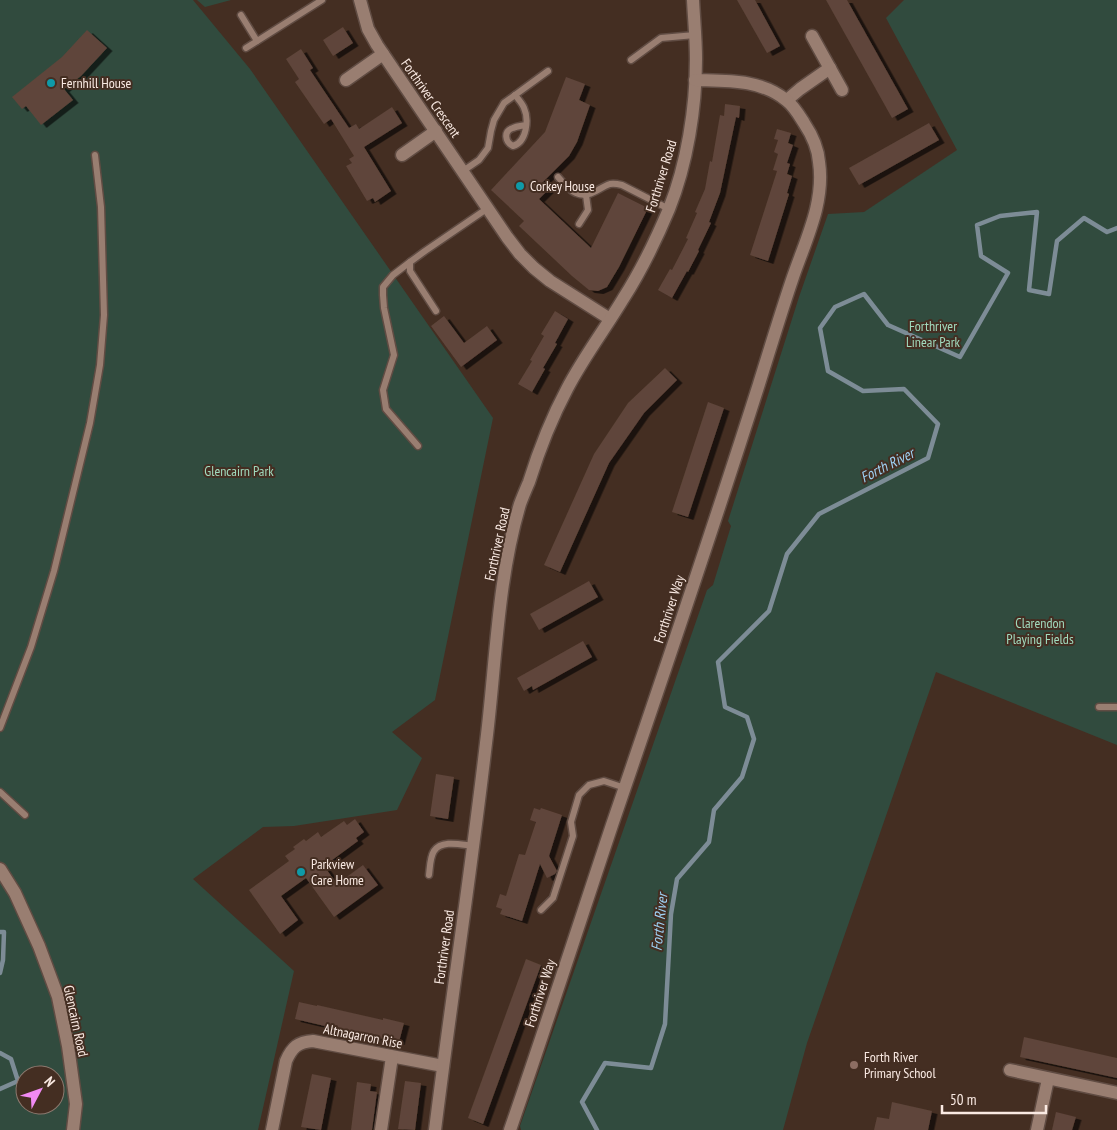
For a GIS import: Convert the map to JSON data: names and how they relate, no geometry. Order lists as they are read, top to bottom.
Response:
{
  "streets": {
    "street": [
      "Forthriver Crescent",
      "Forthriver Road",
      "Forthriver Way",
      "Glencairn Road",
      "Altnagarron Rise"
    ]
  },
  "crossings": [
    ["Forthriver Crescent", "Forthriver Road"],
    ["Forthriver Road", "Forthriver Way"],
    ["Forthriver Road", "Altnagarron Rise"]
  ],
  "water": ["Forth River"],
  "parks": ["Forthriver Linear Park", "Glencairn Park", "Clarendon Playing Fields"],
  "places": [
    "Fernhill House",
    "Corkey House",
    "Parkview Care Home",
    "Forth River Primary School"
  ],
  "scale_bar": "50 m",
  "north": "top right"
}
